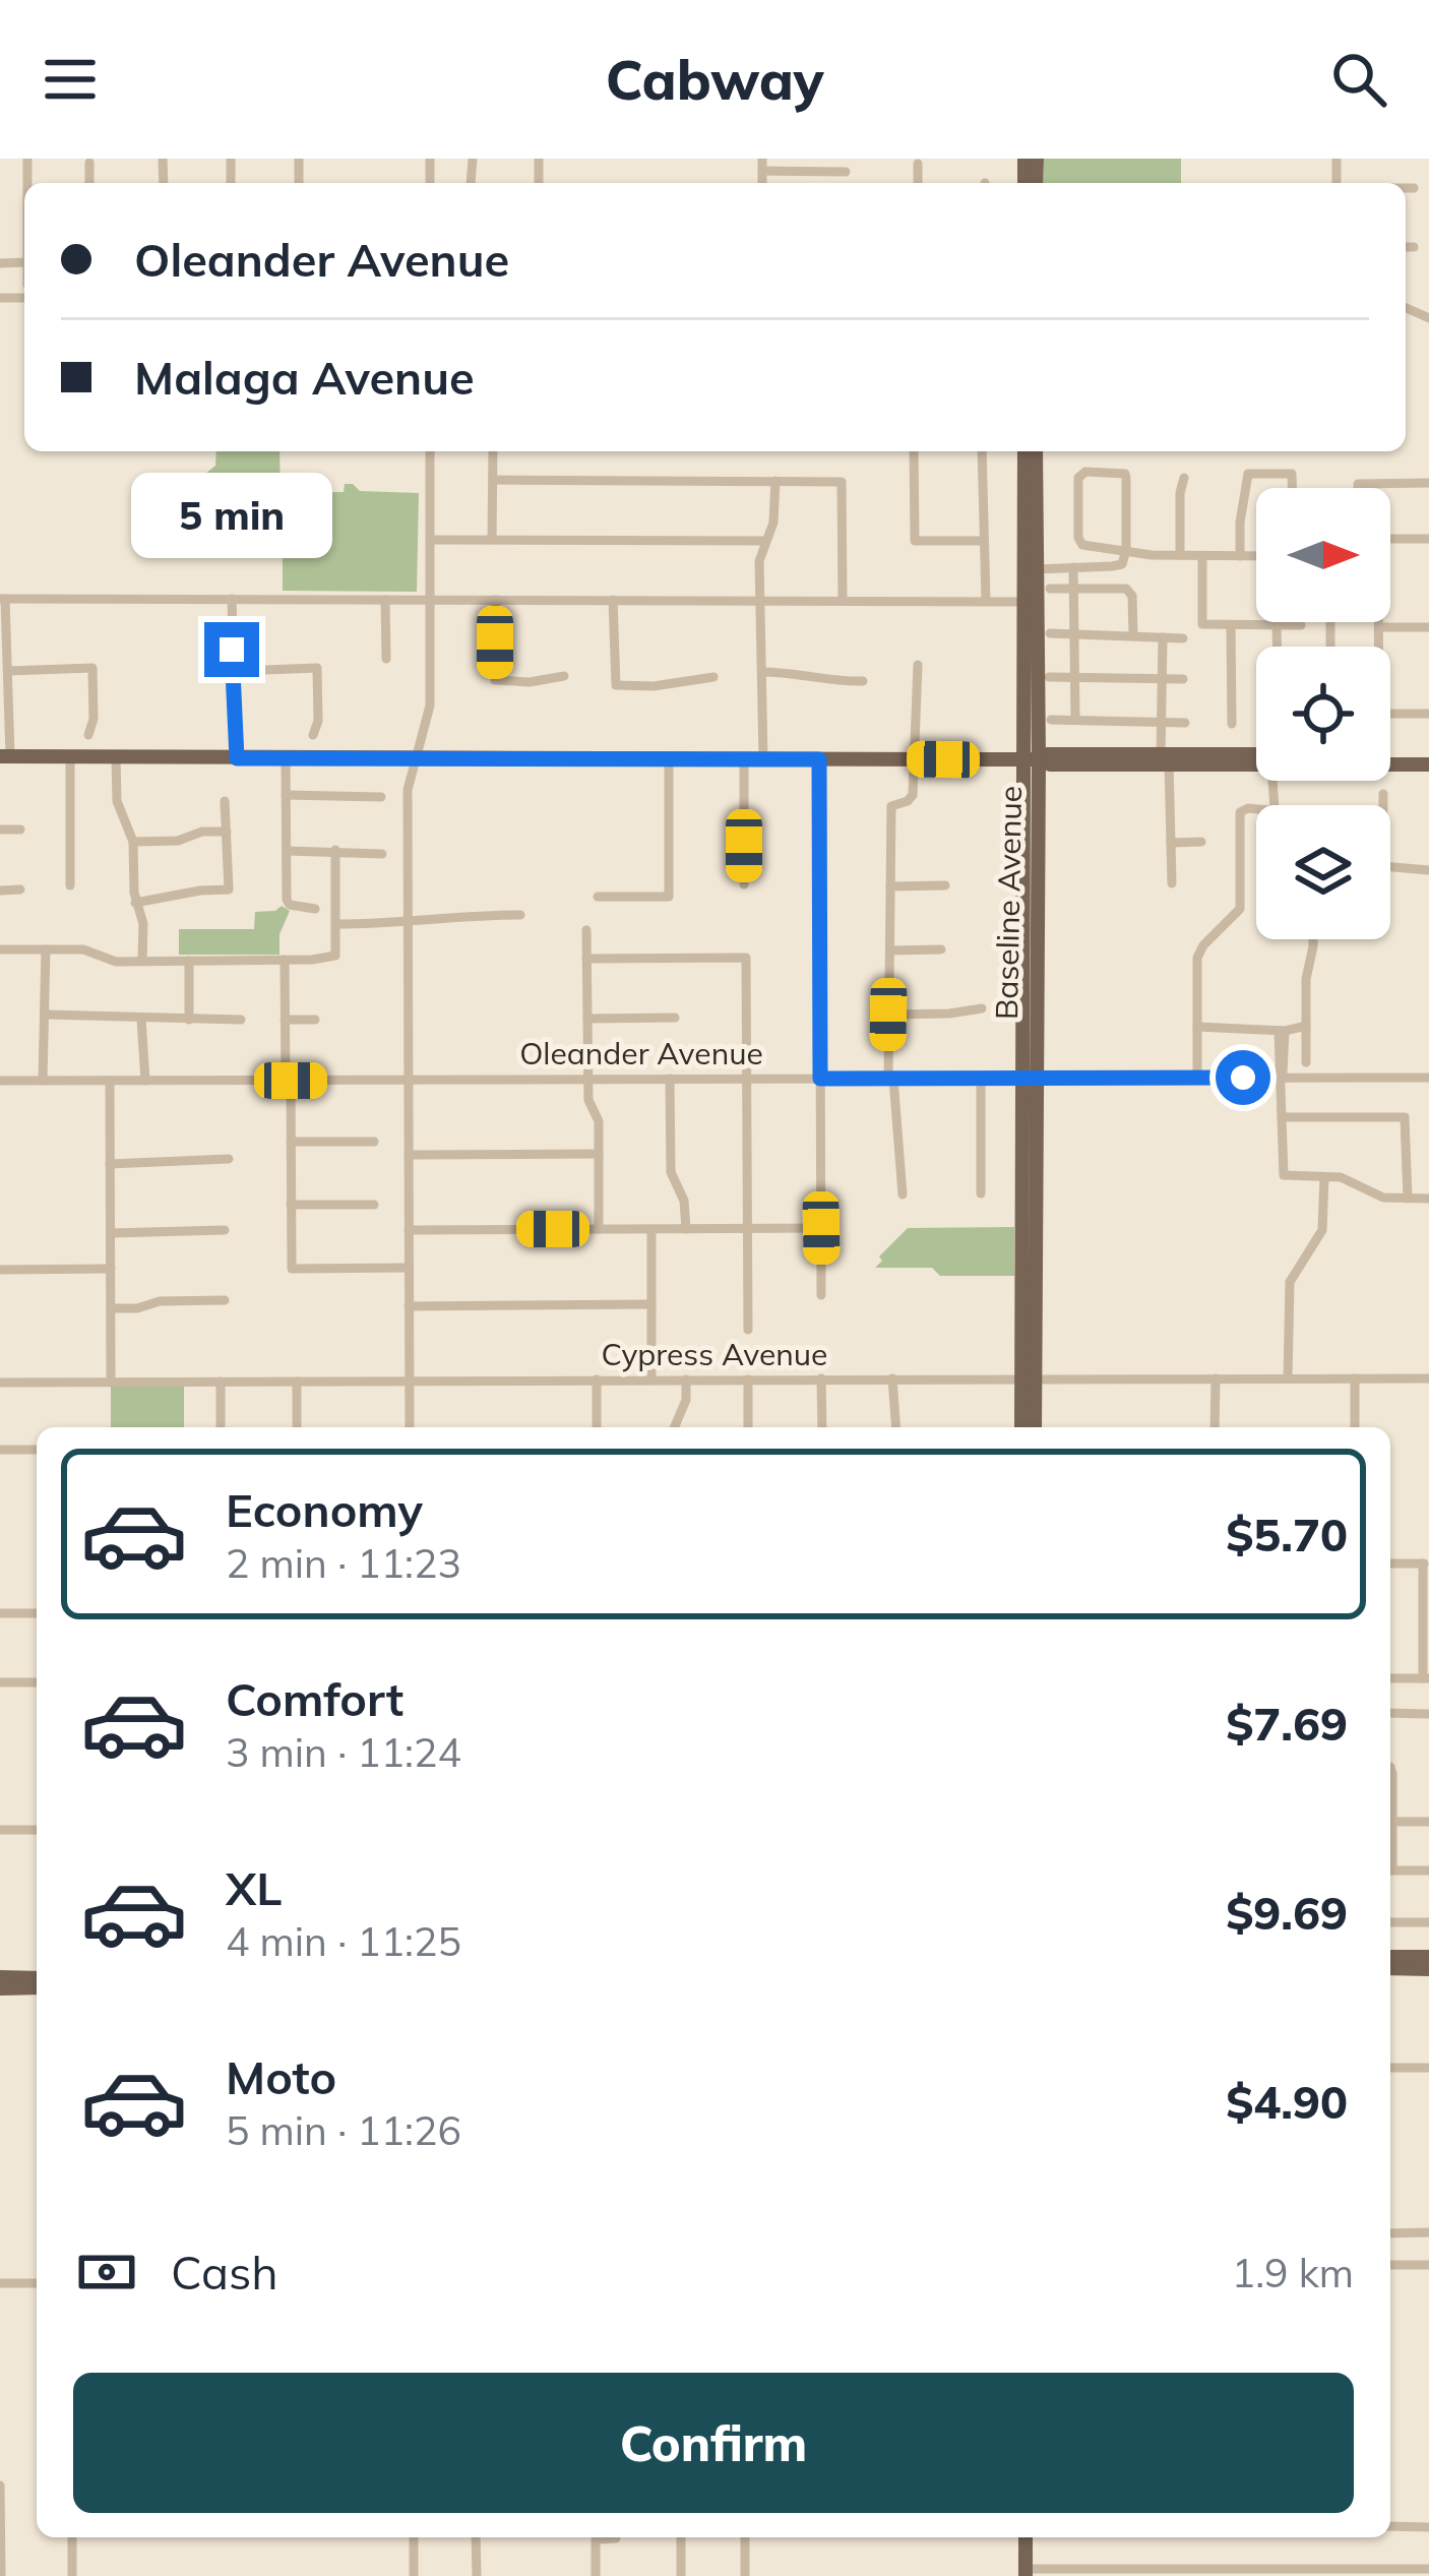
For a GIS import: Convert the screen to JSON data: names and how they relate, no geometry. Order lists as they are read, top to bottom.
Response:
{
  "streets": {
    "main road": ["Baseline Avenue"],
    "street": ["Oleander Avenue", "Cypress Avenue"]
  },
  "crossings": [
    ["Baseline Avenue", "Oleander Avenue"],
    ["Baseline Avenue", "Cypress Avenue"]
  ],
  "north": "right",
  "page": {
    "header": "Cabway",
    "banner": ["Oleander Avenue", "Malaga Avenue"],
    "bubble": "5 min",
    "list": [
      {
        "name": "Economy",
        "note": "2 min · 11:23",
        "value": "$5.70"
      },
      {
        "name": "Comfort",
        "note": "3 min · 11:24",
        "value": "$7.69"
      },
      {
        "name": "XL",
        "note": "4 min · 11:25",
        "value": "$9.69"
      },
      {
        "name": "Moto",
        "note": "5 min · 11:26",
        "value": "$4.90"
      }
    ],
    "pay": ["Cash", "1.9 km"],
    "buttons": "Confirm"
  }
}
